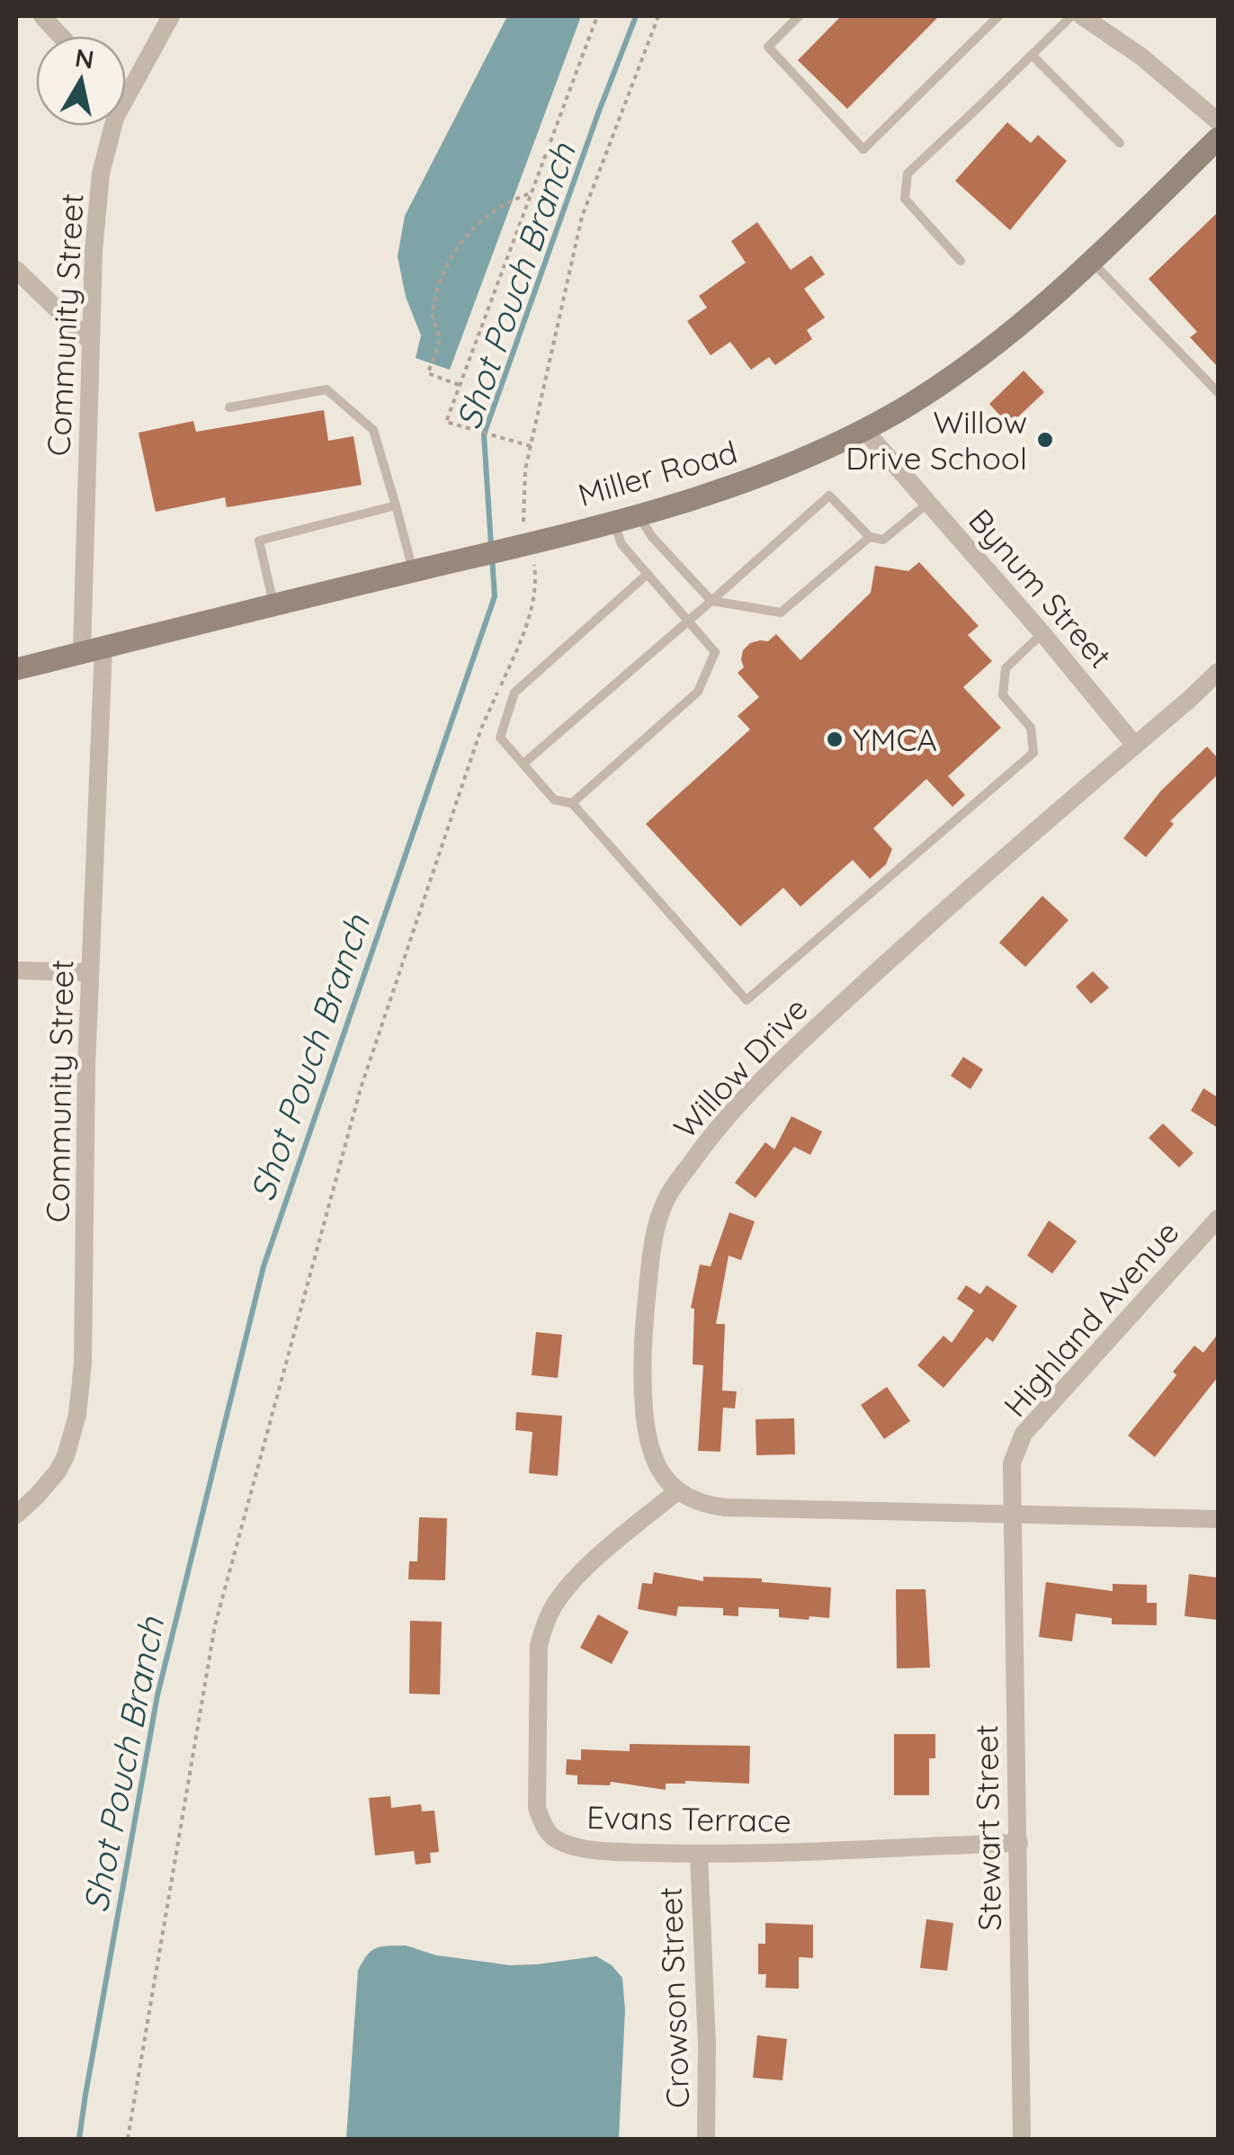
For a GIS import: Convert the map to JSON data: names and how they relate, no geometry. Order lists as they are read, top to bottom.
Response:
{
  "streets": {
    "main road": ["Miller Road"],
    "street": [
      "Community Street",
      "Bynum Street",
      "Willow Drive",
      "Highland Avenue",
      "Evans Terrace",
      "Stewart Street",
      "Crowson Street"
    ]
  },
  "crossings": [
    ["Community Street", "Miller Road"],
    ["Miller Road", "Bynum Street"],
    ["Bynum Street", "Willow Drive"],
    ["Willow Drive", "Evans Terrace"],
    ["Highland Avenue", "Stewart Street"],
    ["Evans Terrace", "Stewart Street"],
    ["Evans Terrace", "Crowson Street"]
  ],
  "water": ["Shot Pouch Branch"],
  "places": ["Willow Drive School", "YMCA"],
  "north": "top"
}
